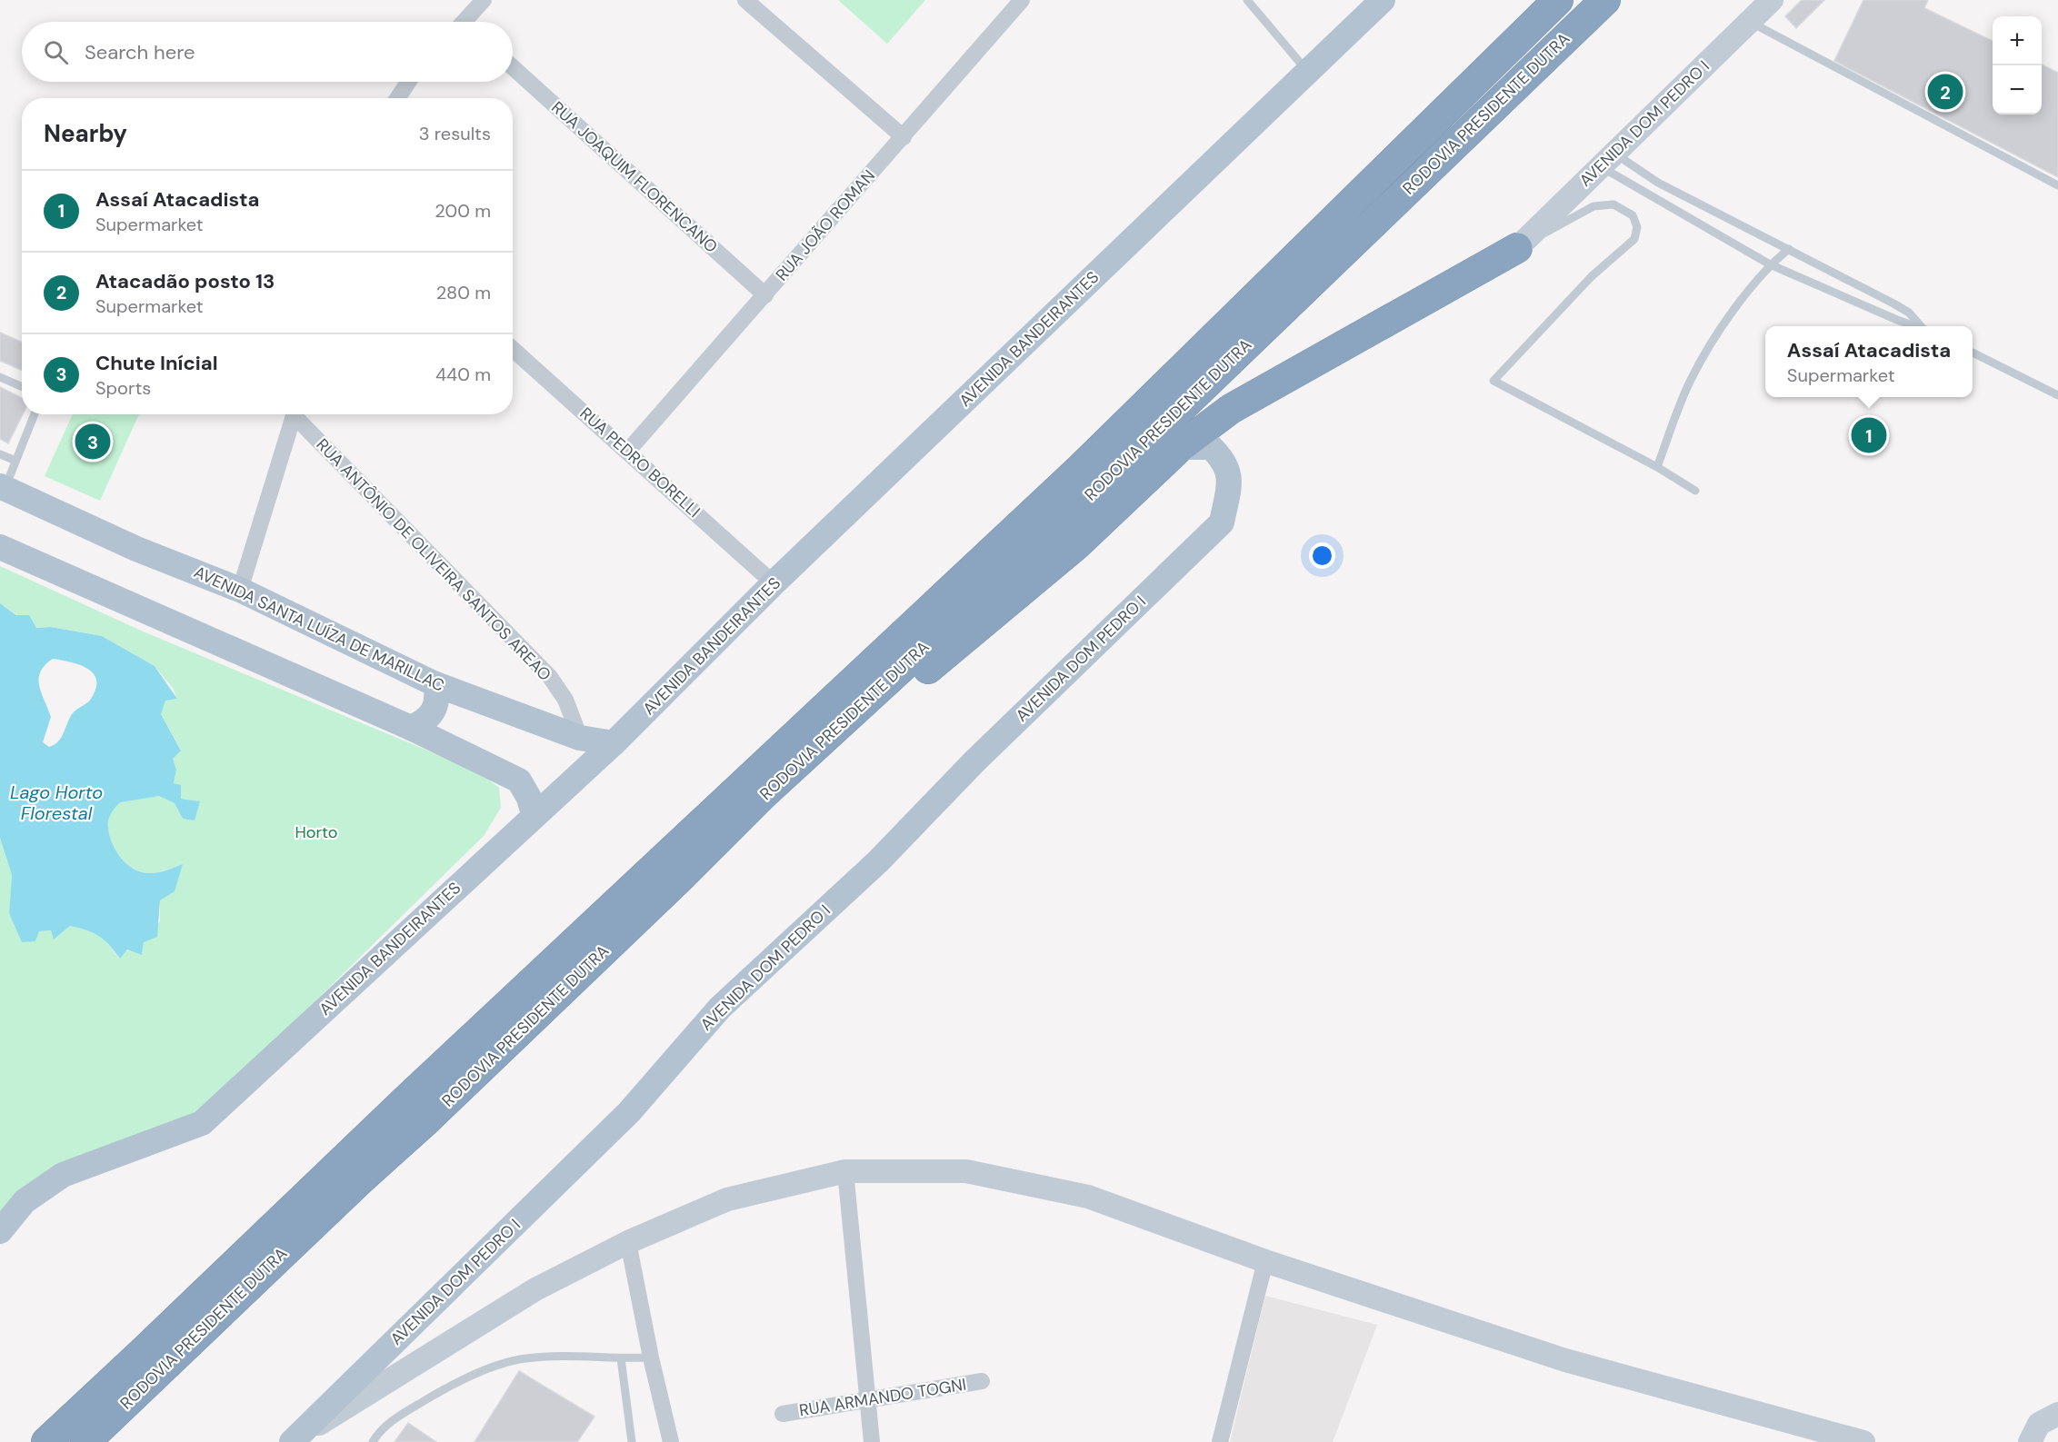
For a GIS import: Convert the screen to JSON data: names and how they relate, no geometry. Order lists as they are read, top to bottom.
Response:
{
  "streets": {
    "highway": ["RODOVIA PRESIDENTE DUTRA"],
    "main road": ["AVENIDA DOM PEDRO I", "AVENIDA BANDEIRANTES", "AVENIDA SANTA LUÍZA DE MARILLAC"],
    "street": [
      "RUA JOAQUIM FLORENCANO",
      "RUA JOÃO ROMAN",
      "RUA PEDRO BORELLI",
      "RUA ANTÔNIO DE OLIVEIRA SANTOS AREAO",
      "RUA ARMANDO TOGNI"
    ]
  },
  "crossings": [
    ["RUA JOAQUIM FLORENCANO", "RUA JOÃO ROMAN"],
    ["RUA JOÃO ROMAN", "RUA PEDRO BORELLI"],
    ["AVENIDA BANDEIRANTES", "RUA PEDRO BORELLI"],
    ["AVENIDA BANDEIRANTES", "AVENIDA SANTA LUÍZA DE MARILLAC"],
    ["RUA ANTÔNIO DE OLIVEIRA SANTOS AREAO", "AVENIDA SANTA LUÍZA DE MARILLAC"]
  ],
  "water": ["Lago Horto Florestal"],
  "parks": ["Horto"],
  "page": {
    "map_buttons": ["+", "−"],
    "search": "Search here",
    "pins": ["2", "1", "3"],
    "heading": ["Nearby", "3 results"],
    "list": [
      {
        "mark": "1",
        "name": "Assaí Atacadista",
        "note": "Supermarket",
        "value": "200 m"
      },
      {
        "mark": "2",
        "name": "Atacadão posto 13",
        "note": "Supermarket",
        "value": "280 m"
      },
      {
        "mark": "3",
        "name": "Chute Inícial",
        "note": "Sports",
        "value": "440 m"
      }
    ],
    "popup": ["Assaí Atacadista", "Supermarket"]
  }
}
